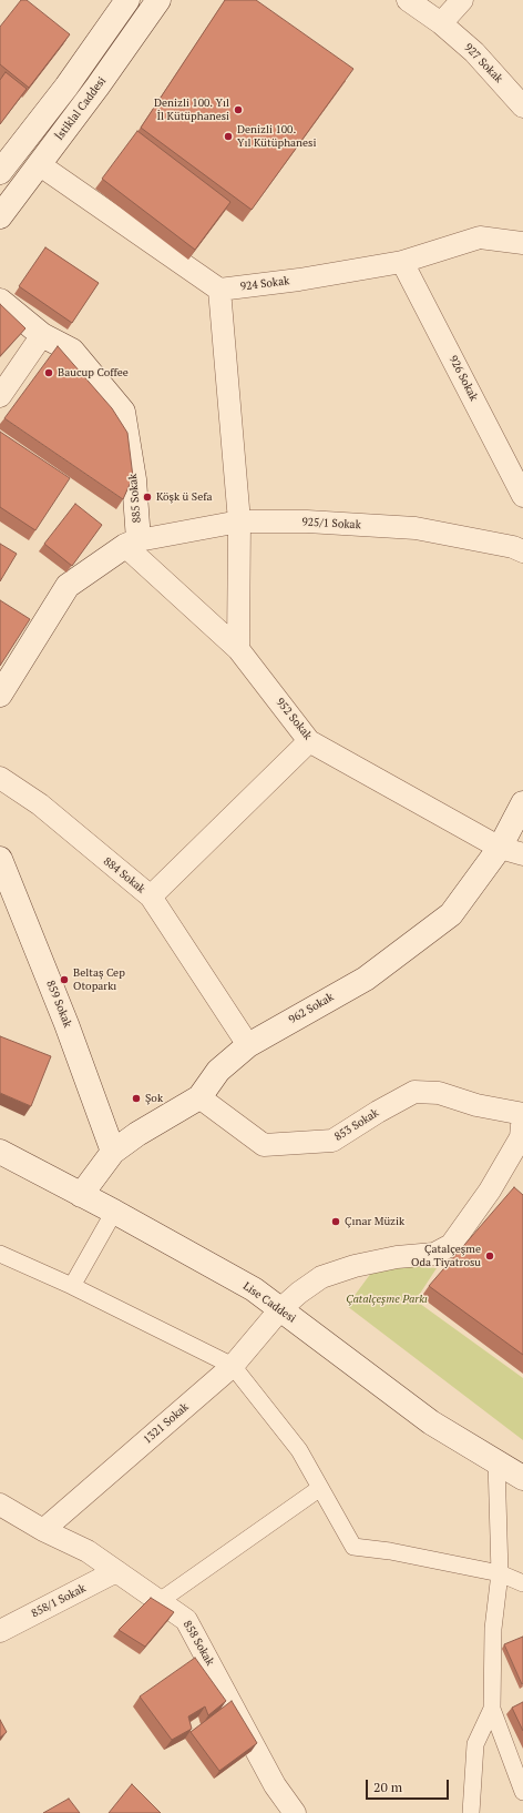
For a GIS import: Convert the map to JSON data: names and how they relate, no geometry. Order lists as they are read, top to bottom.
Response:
{
  "streets": {
    "main road": [
      "İstiklal Caddesi",
      "885 Sokak",
      "859 Sokak",
      "962 Sokak",
      "Lise Caddesi"
    ],
    "street": [
      "927 Sokak",
      "924 Sokak",
      "926 Sokak",
      "925/1 Sokak",
      "952 Sokak",
      "884 Sokak",
      "853 Sokak",
      "1321 Sokak",
      "858/1 Sokak",
      "858 Sokak"
    ]
  },
  "crossings": [
    ["924 Sokak", "926 Sokak"],
    ["885 Sokak", "925/1 Sokak"],
    ["885 Sokak", "952 Sokak"],
    ["925/1 Sokak", "952 Sokak"],
    ["952 Sokak", "962 Sokak"],
    ["884 Sokak", "962 Sokak"],
    ["859 Sokak", "962 Sokak"],
    ["962 Sokak", "853 Sokak"],
    ["962 Sokak", "Lise Caddesi"],
    ["853 Sokak", "1321 Sokak"],
    ["Lise Caddesi", "1321 Sokak"],
    ["1321 Sokak", "858 Sokak"],
    ["858/1 Sokak", "858 Sokak"]
  ],
  "parks": ["Çatalçeşme Parkı"],
  "places": [
    "Denizli 100. Yıl İl Kütüphanesi",
    "Denizli 100. Yıl Kütüphanesi",
    "Baucup Coffee",
    "Köşk ü Sefa",
    "Beltaş Cep Otoparkı",
    "Şok",
    "Çınar Müzik",
    "Çatalçeşme Oda Tiyatrosu"
  ],
  "scale_bar": "20 m"
}
